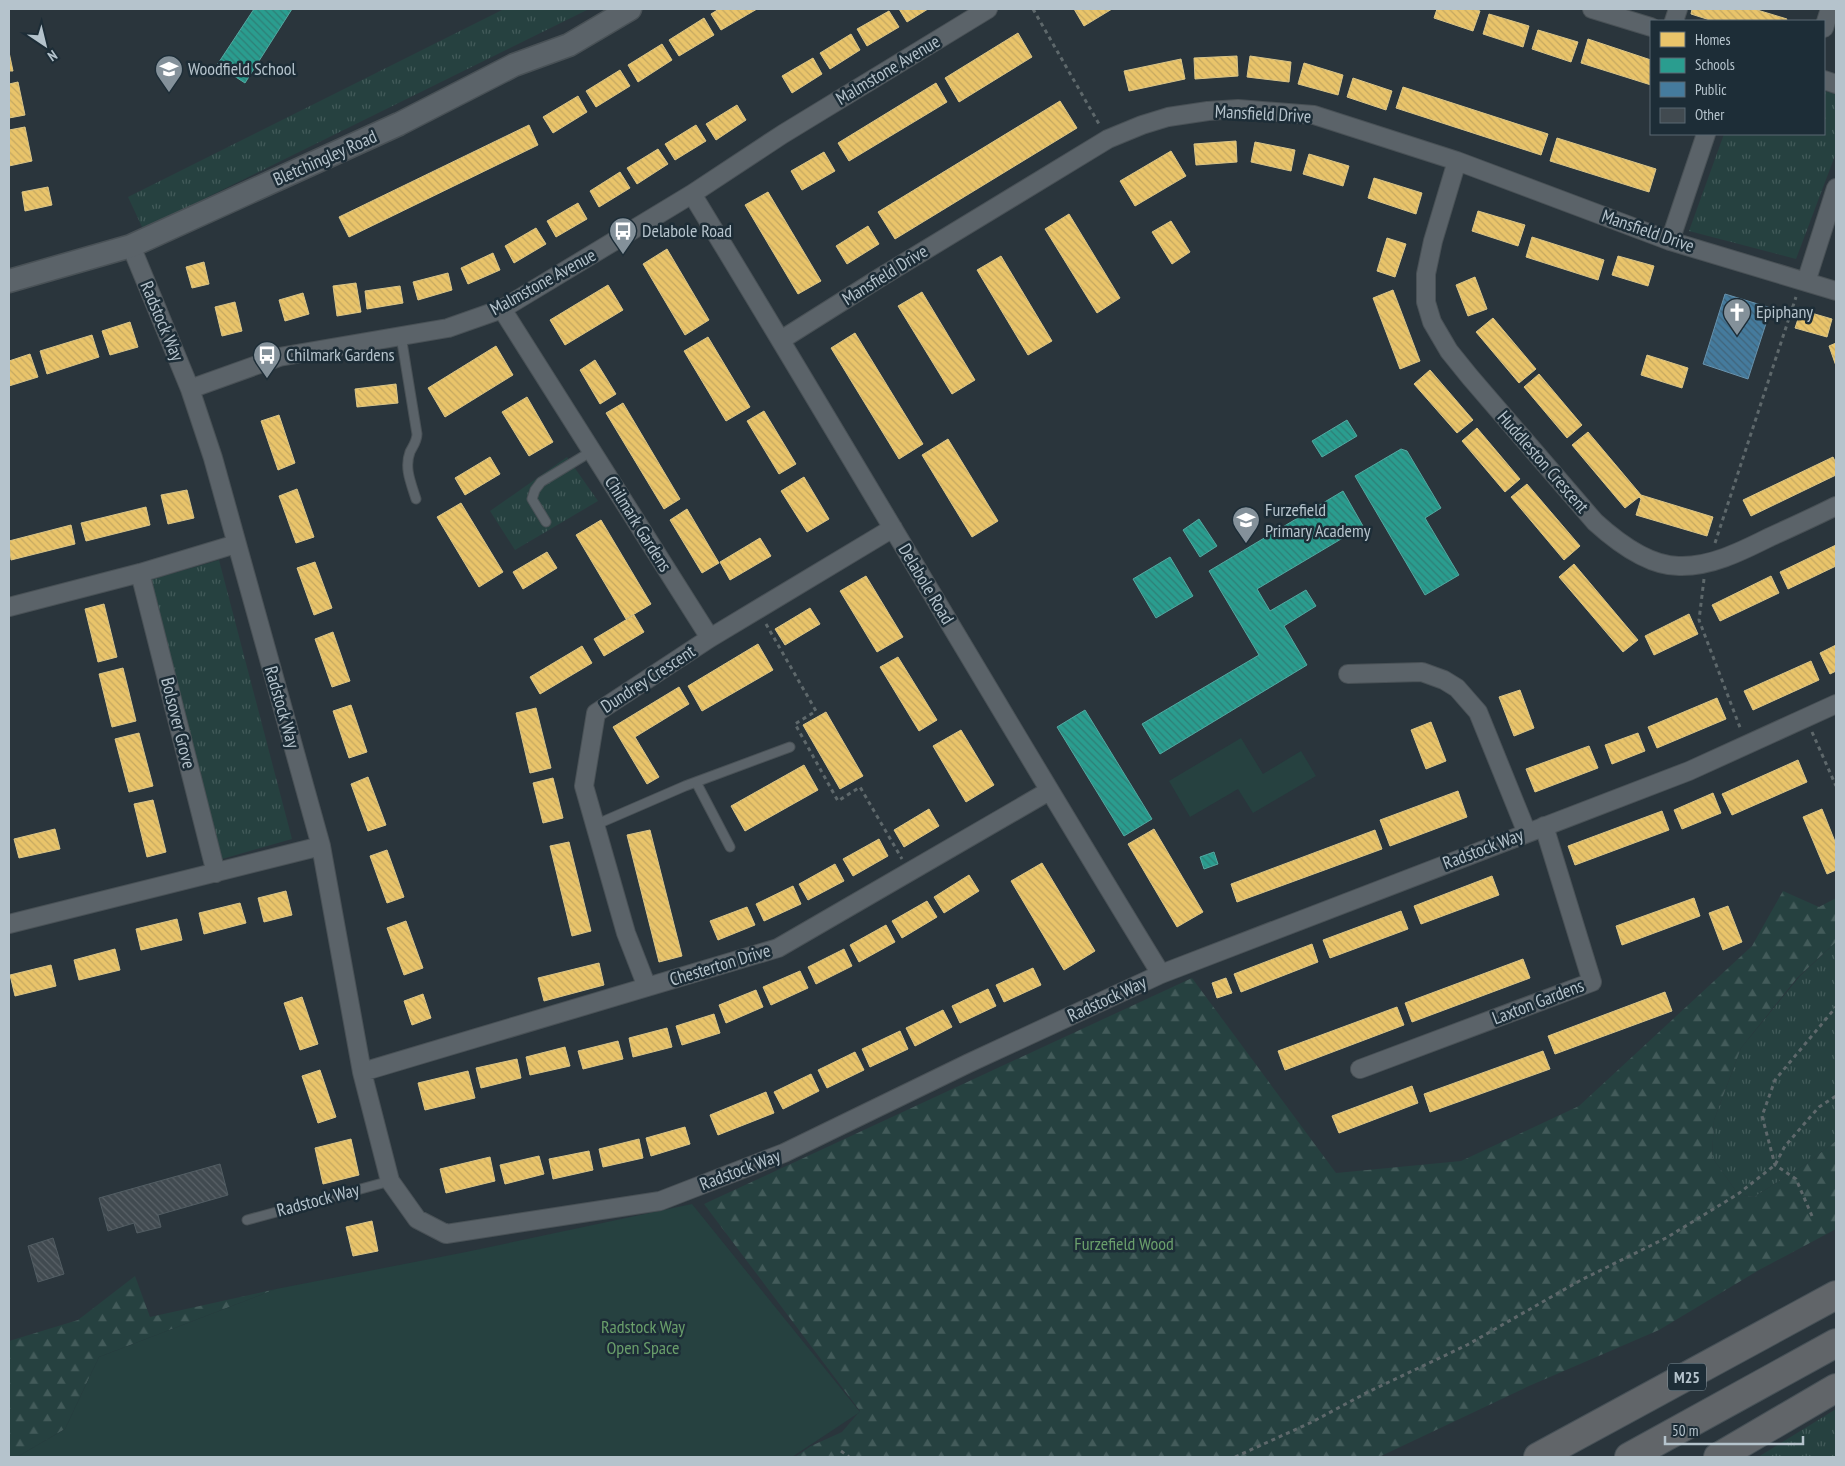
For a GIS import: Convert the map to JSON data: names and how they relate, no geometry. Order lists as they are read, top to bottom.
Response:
{
  "streets": {
    "highway": ["M25"],
    "street": [
      "Malmstone Avenue",
      "Mansfield Drive",
      "Bletchingley Road",
      "Radstock Way",
      "Huddleston Crescent",
      "Chilmark Gardens",
      "Delabole Road",
      "Dundrey Crescent",
      "Bolsover Grove",
      "Chesterton Drive",
      "Laxton Gardens"
    ]
  },
  "crossings": [
    ["Malmstone Avenue", "Radstock Way"],
    ["Malmstone Avenue", "Chilmark Gardens"],
    ["Malmstone Avenue", "Delabole Road"],
    ["Mansfield Drive", "Huddleston Crescent"],
    ["Mansfield Drive", "Delabole Road"],
    ["Bletchingley Road", "Radstock Way"],
    ["Radstock Way", "Delabole Road"],
    ["Radstock Way", "Chesterton Drive"],
    ["Radstock Way", "Laxton Gardens"],
    ["Chilmark Gardens", "Dundrey Crescent"],
    ["Delabole Road", "Dundrey Crescent"],
    ["Delabole Road", "Chesterton Drive"],
    ["Dundrey Crescent", "Chesterton Drive"]
  ],
  "parks": ["Furzefield Wood", "Radstock Way Open Space"],
  "places": {
    "school or university": ["Woodfield School", "Furzefield Primary Academy"],
    "bus stop": ["Delabole Road", "Chilmark Gardens"],
    "church": ["Epiphany"]
  },
  "legend": [
    "Homes",
    "Schools",
    "Public",
    "Other"
  ],
  "scale_bar": "50 m",
  "north": "bottom right"
}
